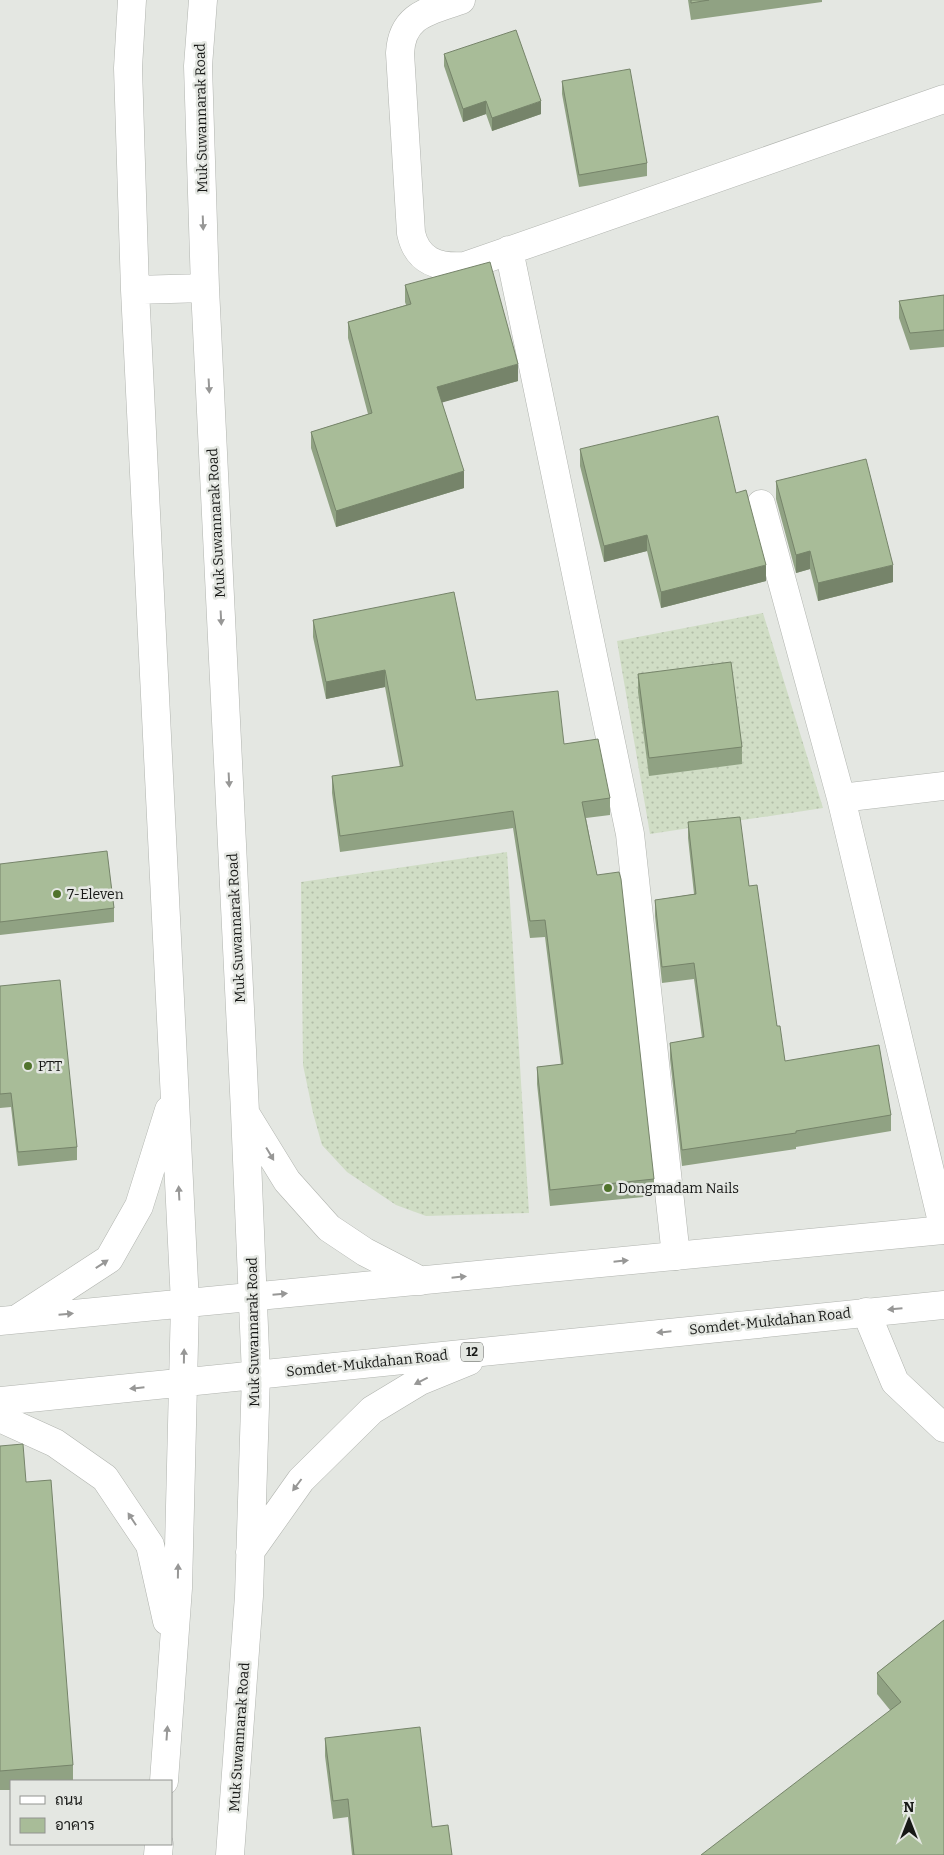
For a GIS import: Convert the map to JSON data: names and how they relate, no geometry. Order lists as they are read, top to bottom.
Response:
{
  "streets": {
    "main road": ["Muk Suwannarak Road", "Somdet-Mukdahan Road", "12"]
  },
  "crossings": [
    ["Muk Suwannarak Road", "Somdet-Mukdahan Road"]
  ],
  "places": ["7-Eleven", "PTT", "Dongmadam Nails"],
  "legend": ["ถนน", "อาคาร"],
  "north": "top"
}
